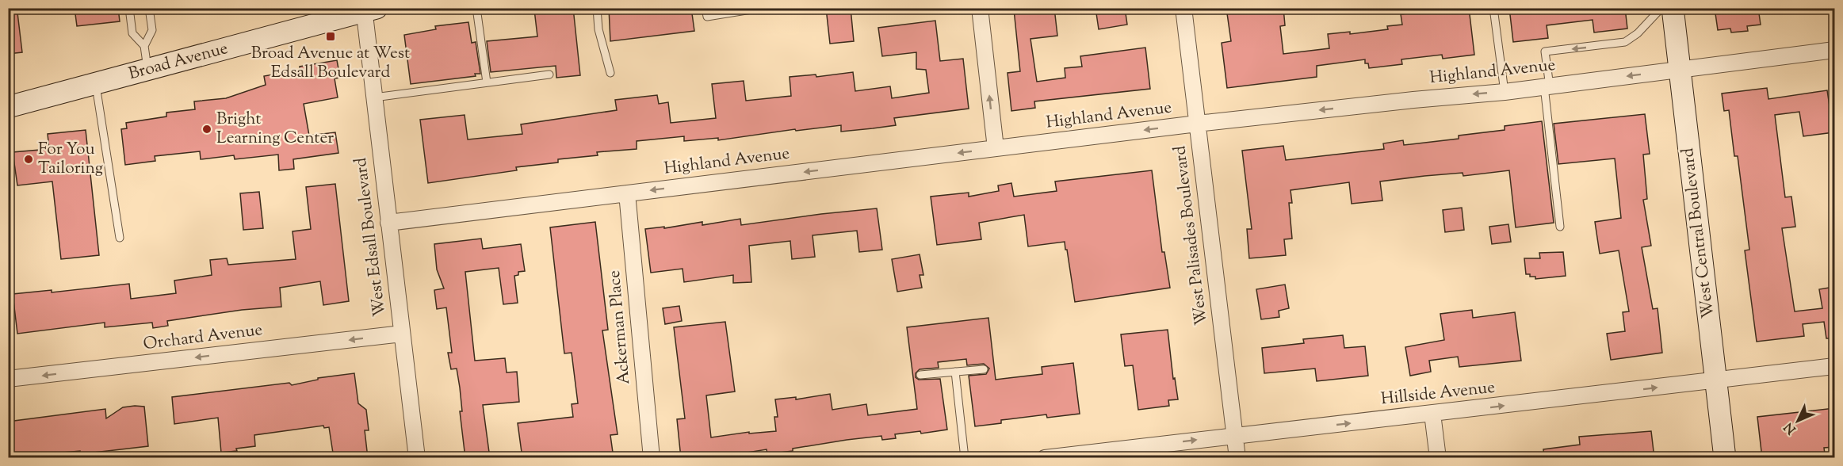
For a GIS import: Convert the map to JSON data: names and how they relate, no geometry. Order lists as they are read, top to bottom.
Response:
{
  "streets": {
    "main road": ["Broad Avenue", "West Central Boulevard"],
    "street": [
      "Highland Avenue",
      "West Palisades Boulevard",
      "West Edsall Boulevard",
      "Ackerman Place",
      "Orchard Avenue",
      "Hillside Avenue"
    ]
  },
  "crossings": [
    ["Broad Avenue", "West Edsall Boulevard"],
    ["Highland Avenue", "West Central Boulevard"],
    ["Highland Avenue", "West Palisades Boulevard"],
    ["Highland Avenue", "West Edsall Boulevard"],
    ["Highland Avenue", "Ackerman Place"],
    ["West Central Boulevard", "Hillside Avenue"],
    ["West Palisades Boulevard", "Hillside Avenue"],
    ["West Edsall Boulevard", "Orchard Avenue"]
  ],
  "one_way": ["Highland Avenue", "Orchard Avenue", "Hillside Avenue"],
  "places": {
    "transit": ["Broad Avenue at West Edsall Boulevard"],
    "other": ["Bright Learning Center", "For You Tailoring"]
  },
  "north": "bottom left"
}
